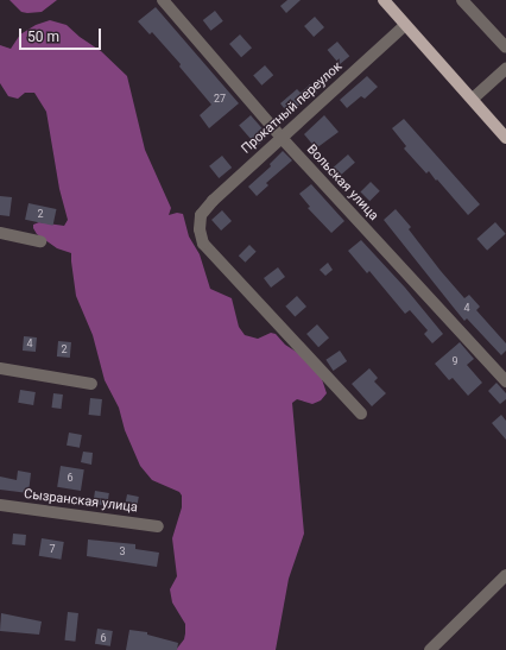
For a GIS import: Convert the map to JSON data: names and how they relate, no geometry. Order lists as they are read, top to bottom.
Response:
{
  "streets": {
    "street": ["Прокатный переулок", "Вольская улица", "Сызранская улица"]
  },
  "crossings": [
    ["Прокатный переулок", "Вольская улица"]
  ],
  "house_numbers": [
    "27",
    "2",
    "4",
    "4",
    "2",
    "9",
    "6",
    "7",
    "3",
    "6"
  ],
  "scale_bar": "50 m"
}
